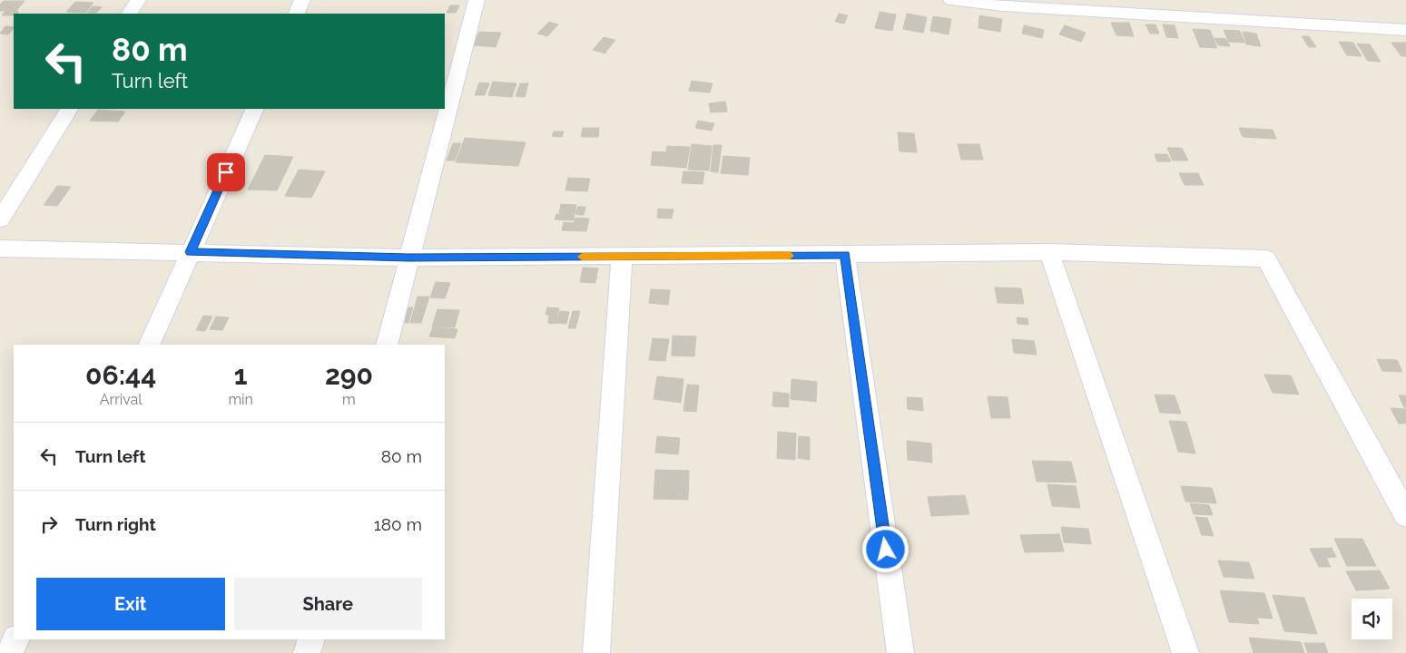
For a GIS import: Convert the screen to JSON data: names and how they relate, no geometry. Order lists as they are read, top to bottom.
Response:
{
  "page": {
    "turn": ["80 m", "Turn left"],
    "eta": [
      "06:44",
      "Arrival",
      "1",
      "min",
      "290",
      "m"
    ],
    "list": [
      {
        "name": "Turn left",
        "value": "80 m"
      },
      {
        "name": "Turn right",
        "value": "180 m"
      }
    ],
    "buttons": ["Exit", "Share"]
  }
}
